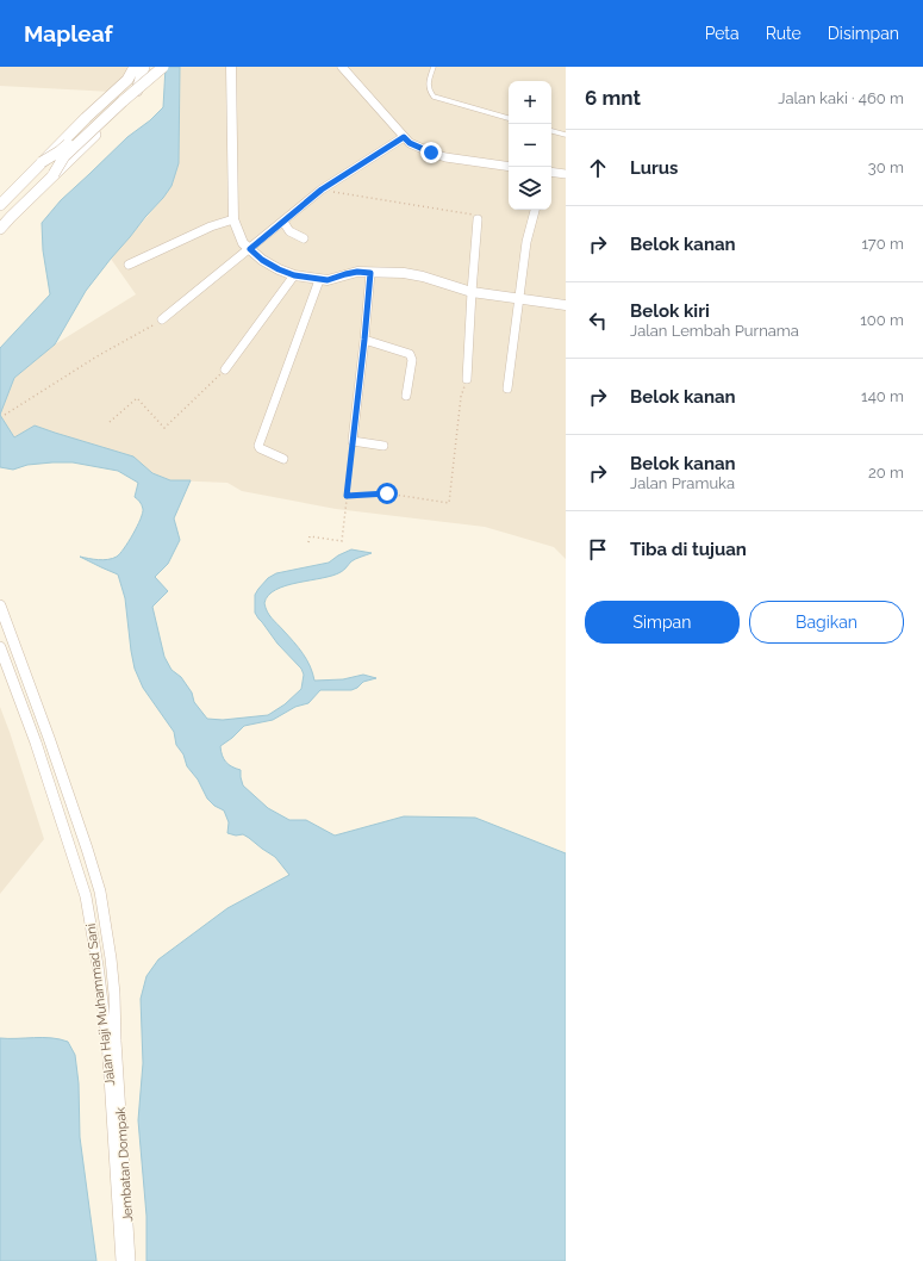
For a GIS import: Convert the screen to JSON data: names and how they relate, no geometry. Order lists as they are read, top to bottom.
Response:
{
  "streets": {
    "main road": ["Jalan Haji Muhammad Sani", "Jembatan Dompak"]
  },
  "crossings": [
    ["Jalan Haji Muhammad Sani", "Jembatan Dompak"]
  ],
  "page": {
    "header": "Mapleaf",
    "nav": ["Peta", "Rute", "Disimpan"],
    "heading": ["6 mnt", "Jalan kaki · 460 m"],
    "map_buttons": ["+", "−"],
    "list": [
      ["Lurus", "30 m"],
      ["Belok kanan", "170 m"],
      ["Belok kiri", "Jalan Lembah Purnama", "100 m"],
      ["Belok kanan", "140 m"],
      ["Belok kanan", "Jalan Pramuka", "20 m"],
      "Tiba di tujuan"
    ],
    "buttons": ["Simpan", "Bagikan"]
  }
}
